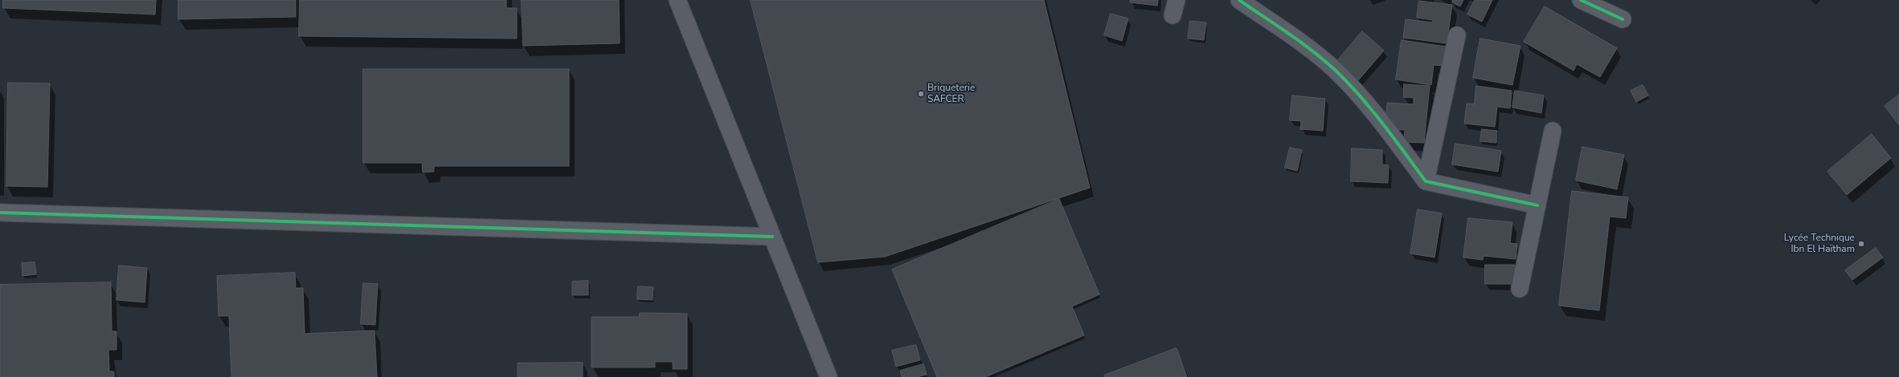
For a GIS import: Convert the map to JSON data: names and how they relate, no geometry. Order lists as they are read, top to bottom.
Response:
{
  "places": ["Briqueterie SAFCER", "Lycée Technique Ibn El Haïtham"]
}
